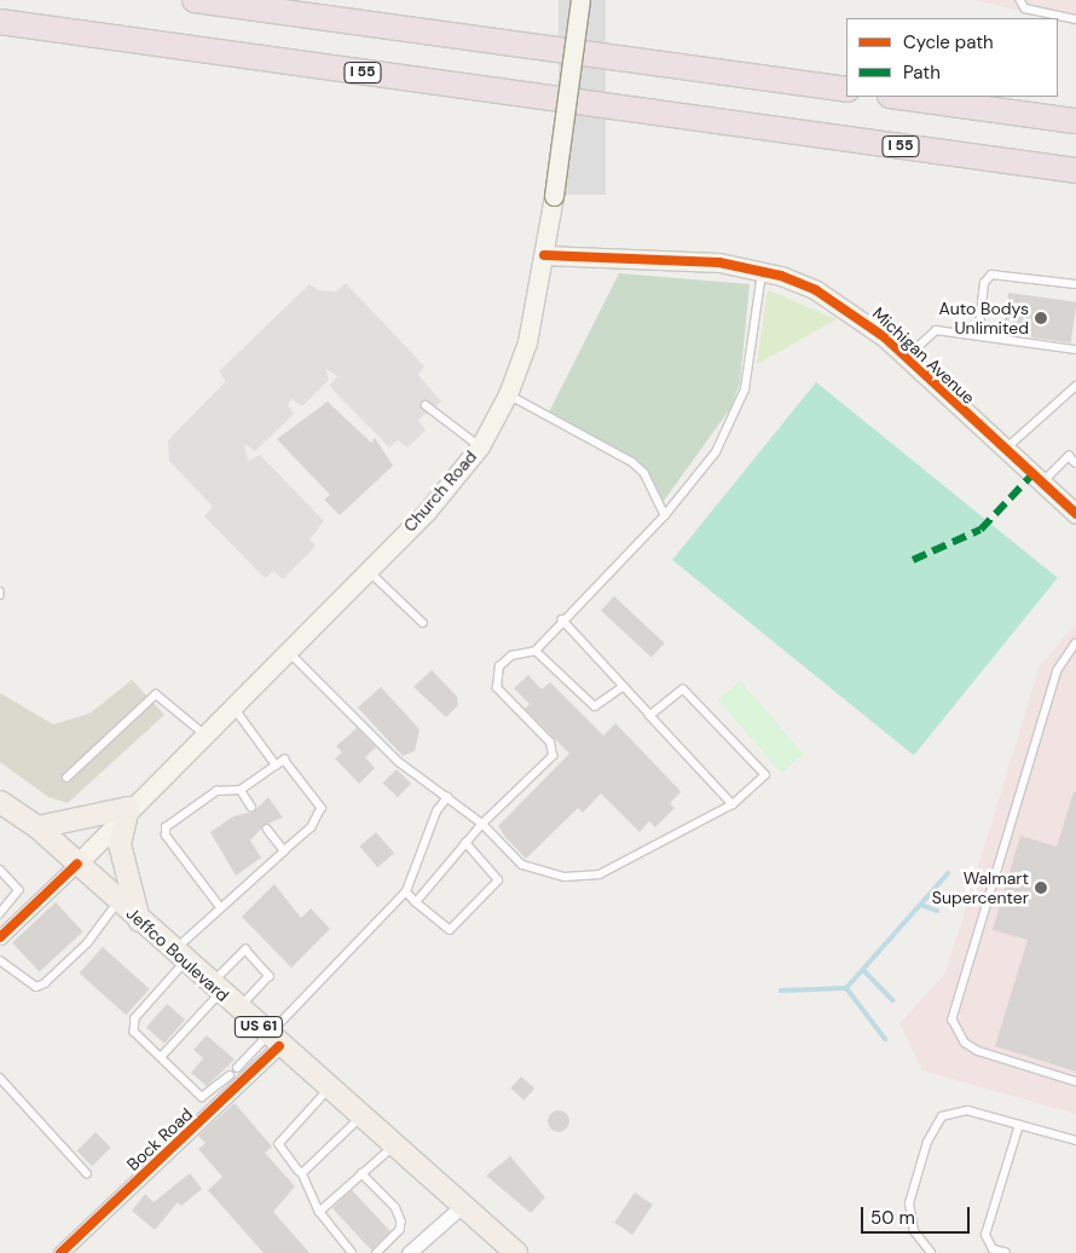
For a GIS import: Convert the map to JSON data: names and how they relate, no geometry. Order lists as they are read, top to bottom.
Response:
{
  "streets": {
    "highway": ["I 55"],
    "main road": [
      "Michigan Avenue",
      "Church Road",
      "Jeffco Boulevard",
      "US 61"
    ],
    "street": ["Bock Road"]
  },
  "crossings": [
    ["Michigan Avenue", "Church Road"],
    ["Church Road", "Jeffco Boulevard"],
    ["Jeffco Boulevard", "Bock Road"]
  ],
  "places": ["Auto Bodys Unlimited", "Walmart Supercenter"],
  "legend": ["Cycle path", "Path"],
  "scale_bar": "50 m"
}
